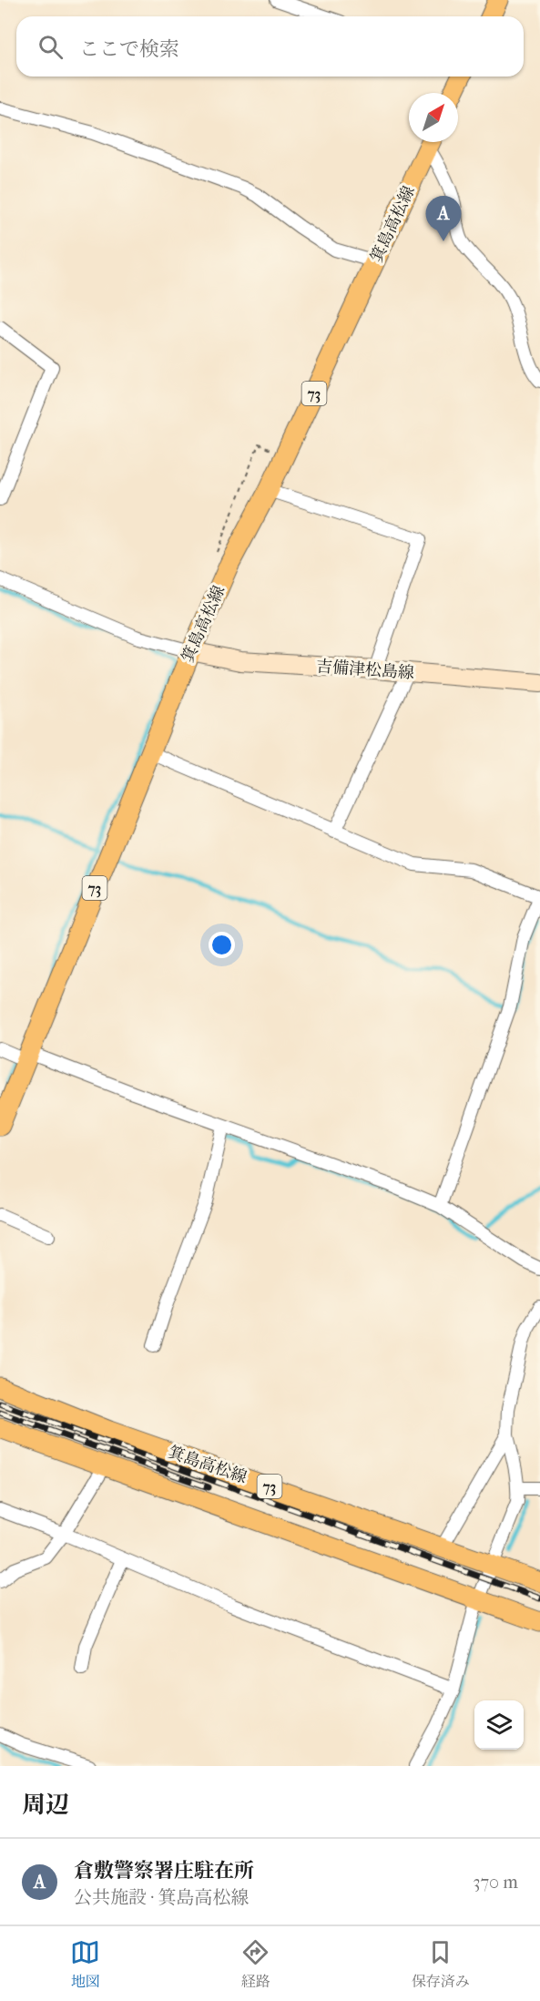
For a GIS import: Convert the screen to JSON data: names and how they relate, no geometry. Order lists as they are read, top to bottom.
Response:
{
  "streets": {
    "main road": ["箕島高松線", "73", "吉備津松島線"]
  },
  "crossings": [
    ["箕島高松線", "吉備津松島線"]
  ],
  "north": "top right",
  "page": {
    "search": "ここで検索",
    "pins": "A",
    "heading": "周辺",
    "list": [
      {
        "mark": "A",
        "name": "倉敷警察署庄駐在所",
        "note": "公共施設 · 箕島高松線",
        "value": "370 m"
      }
    ],
    "nav": ["地図", "経路", "保存済み"]
  }
}
